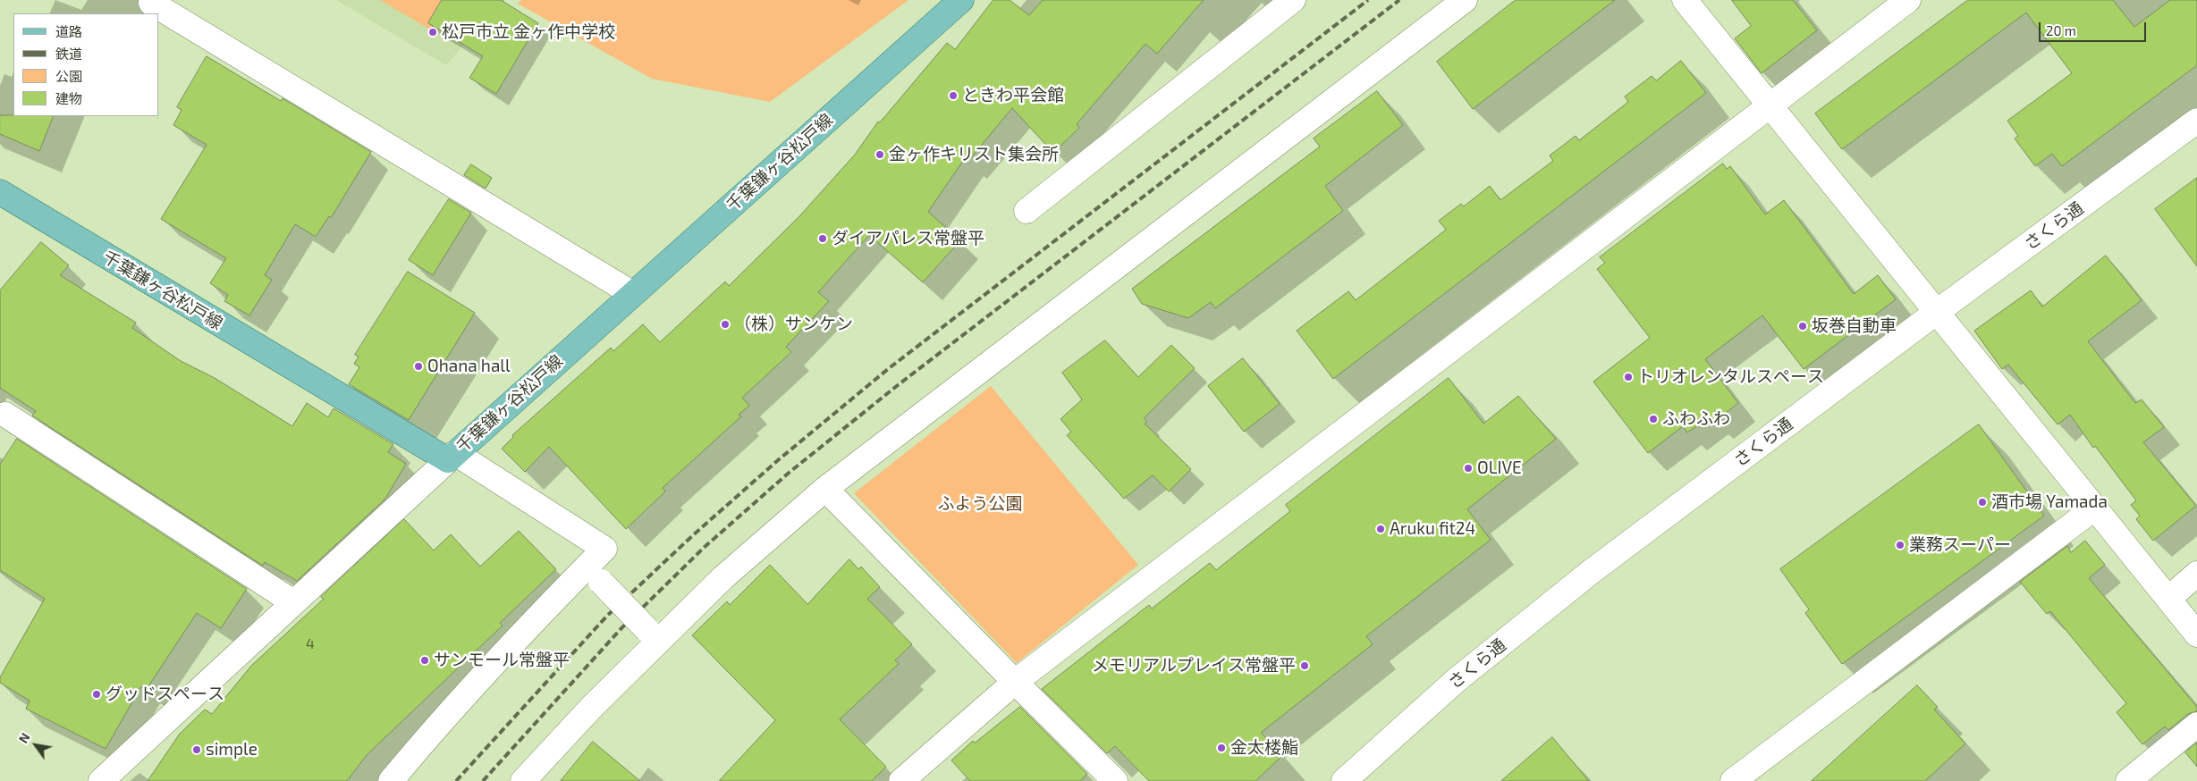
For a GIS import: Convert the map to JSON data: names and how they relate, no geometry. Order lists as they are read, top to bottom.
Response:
{
  "streets": {
    "main road": ["千葉鎌ヶ谷松戸線"],
    "street": ["さくら通"]
  },
  "parks": ["ふよう公園"],
  "places": [
    "松戸市立 金ヶ作中学校",
    "ときわ平会館",
    "金ヶ作キリスト集会所",
    "ダイアパレス常盤平",
    "（株）サンケン",
    "坂巻自動車",
    "Ohana hall",
    "トリオレンタルスペース",
    "ふわふわ",
    "OLIVE",
    "酒市場 Yamada",
    "Aruku fit24",
    "業務スーパー",
    "サンモール常盤平",
    "メモリアルプレイス常盤平",
    "グッドスペース",
    "金太楼鮨",
    "simple"
  ],
  "house_numbers": ["4"],
  "legend": [
    "道路",
    "鉄道",
    "公園",
    "建物"
  ],
  "scale_bar": "20 m",
  "north": "top left"
}
